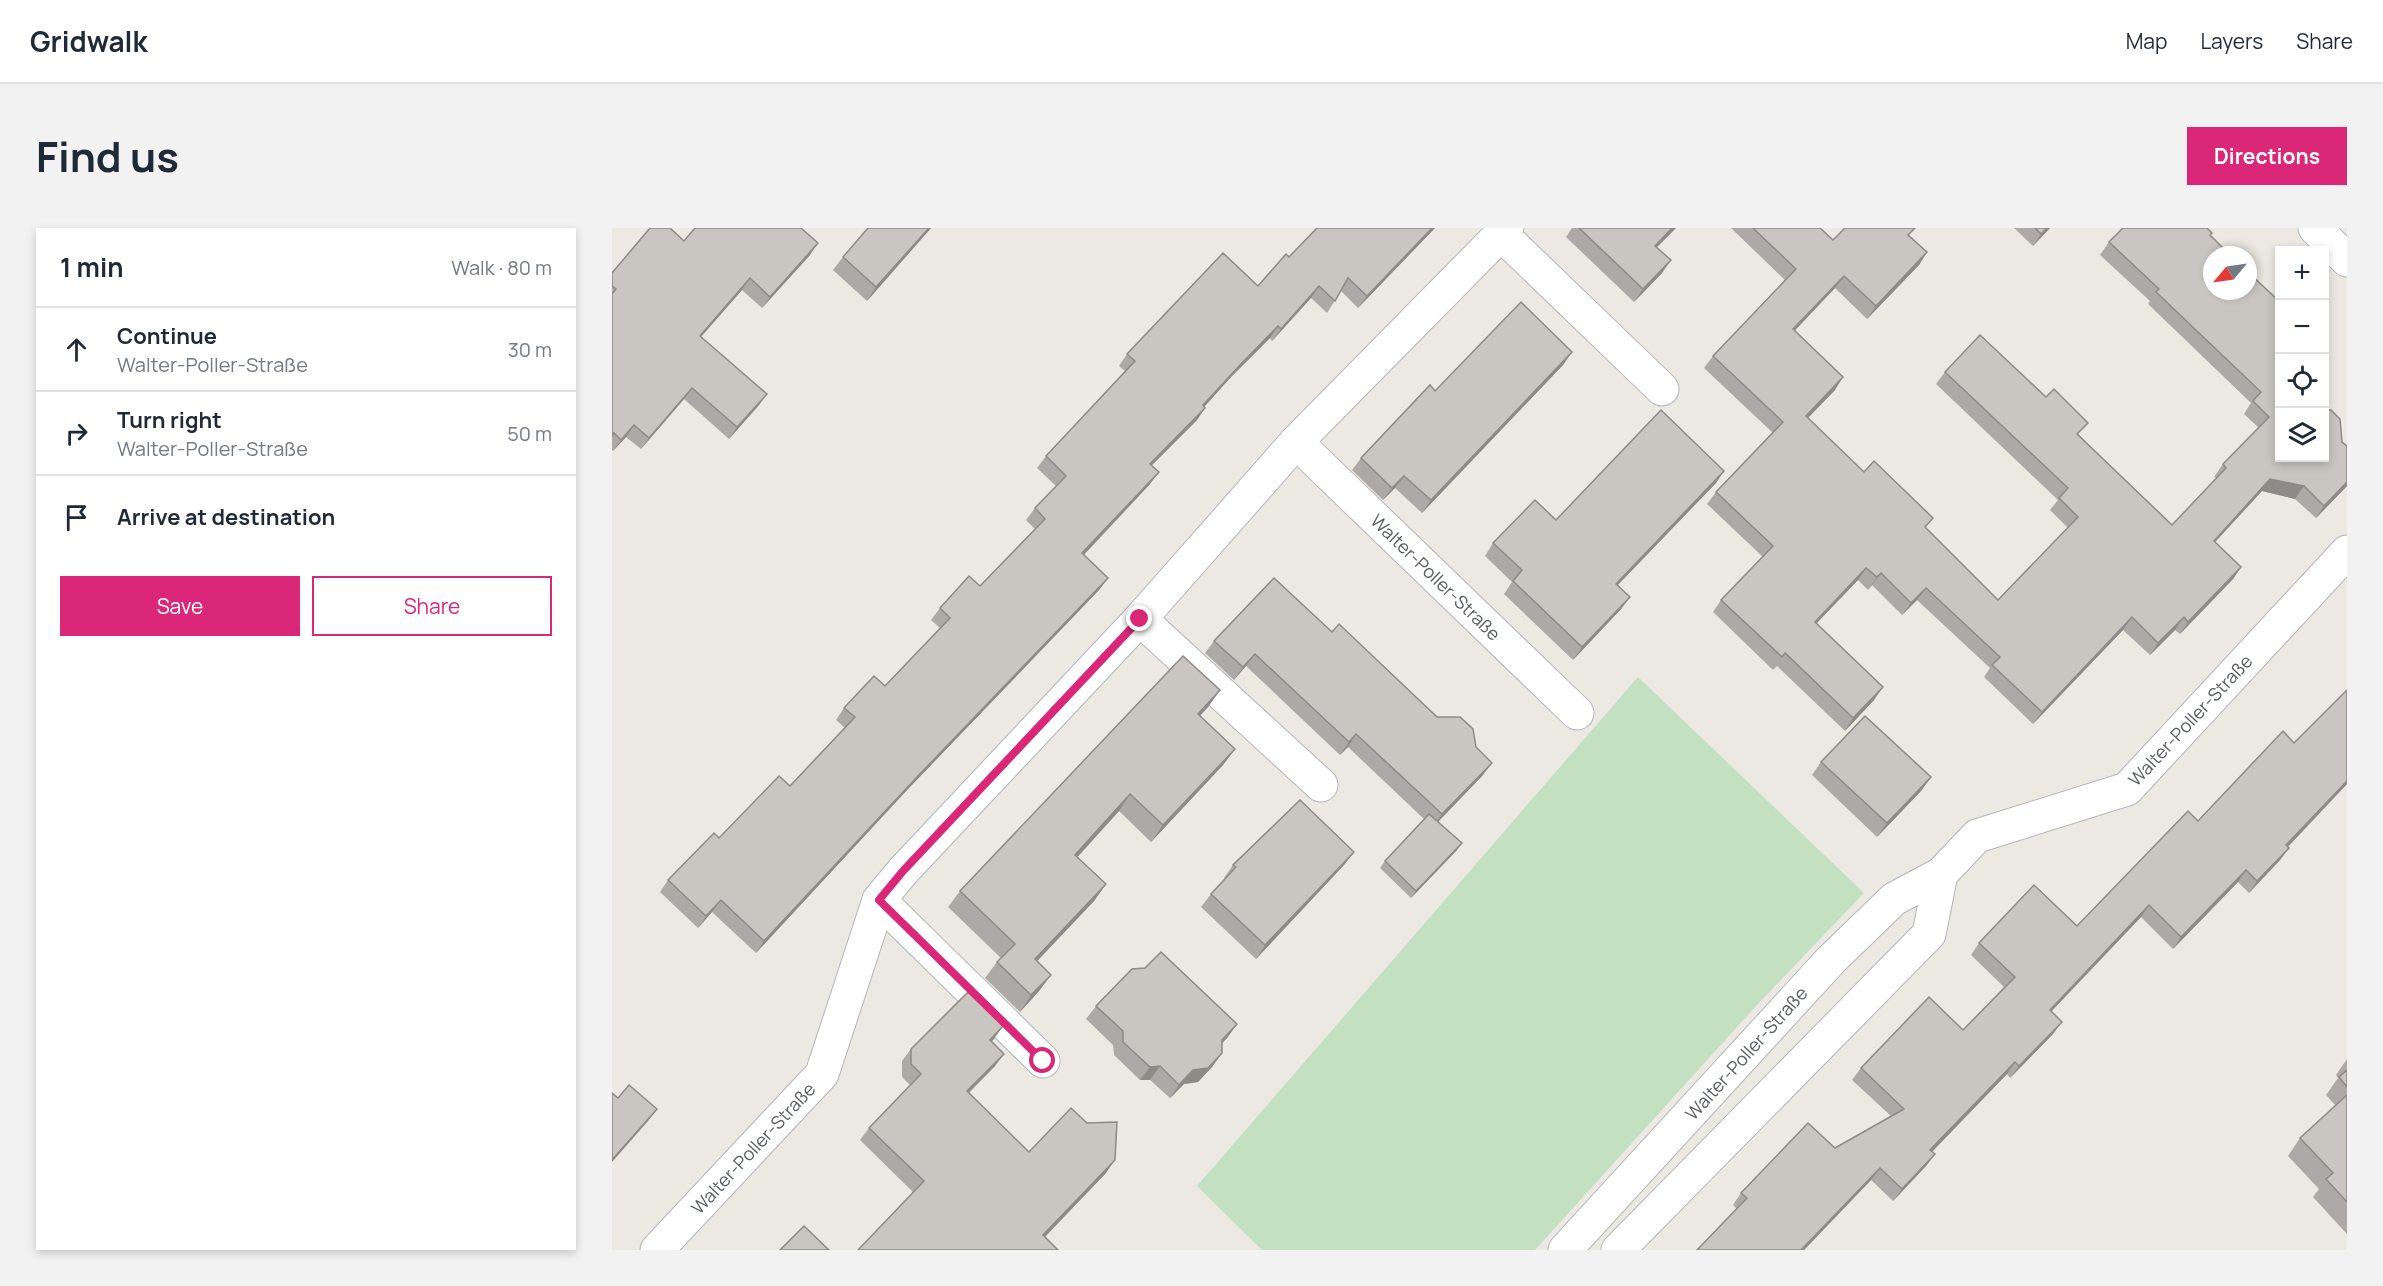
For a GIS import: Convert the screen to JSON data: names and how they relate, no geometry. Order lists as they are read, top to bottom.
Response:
{
  "streets": {
    "street": ["Walter-Poller-Straße"]
  },
  "north": "bottom left",
  "page": {
    "header": "Gridwalk",
    "nav": ["Map", "Layers", "Share"],
    "title": "Find us",
    "buttons": [
      "Directions",
      ["Save", "Share"]
    ],
    "heading": ["1 min", "Walk · 80 m"],
    "map_buttons": ["+", "−"],
    "list": [
      ["Continue", "Walter-Poller-Straße", "30 m"],
      ["Turn right", "Walter-Poller-Straße", "50 m"],
      "Arrive at destination"
    ]
  }
}
